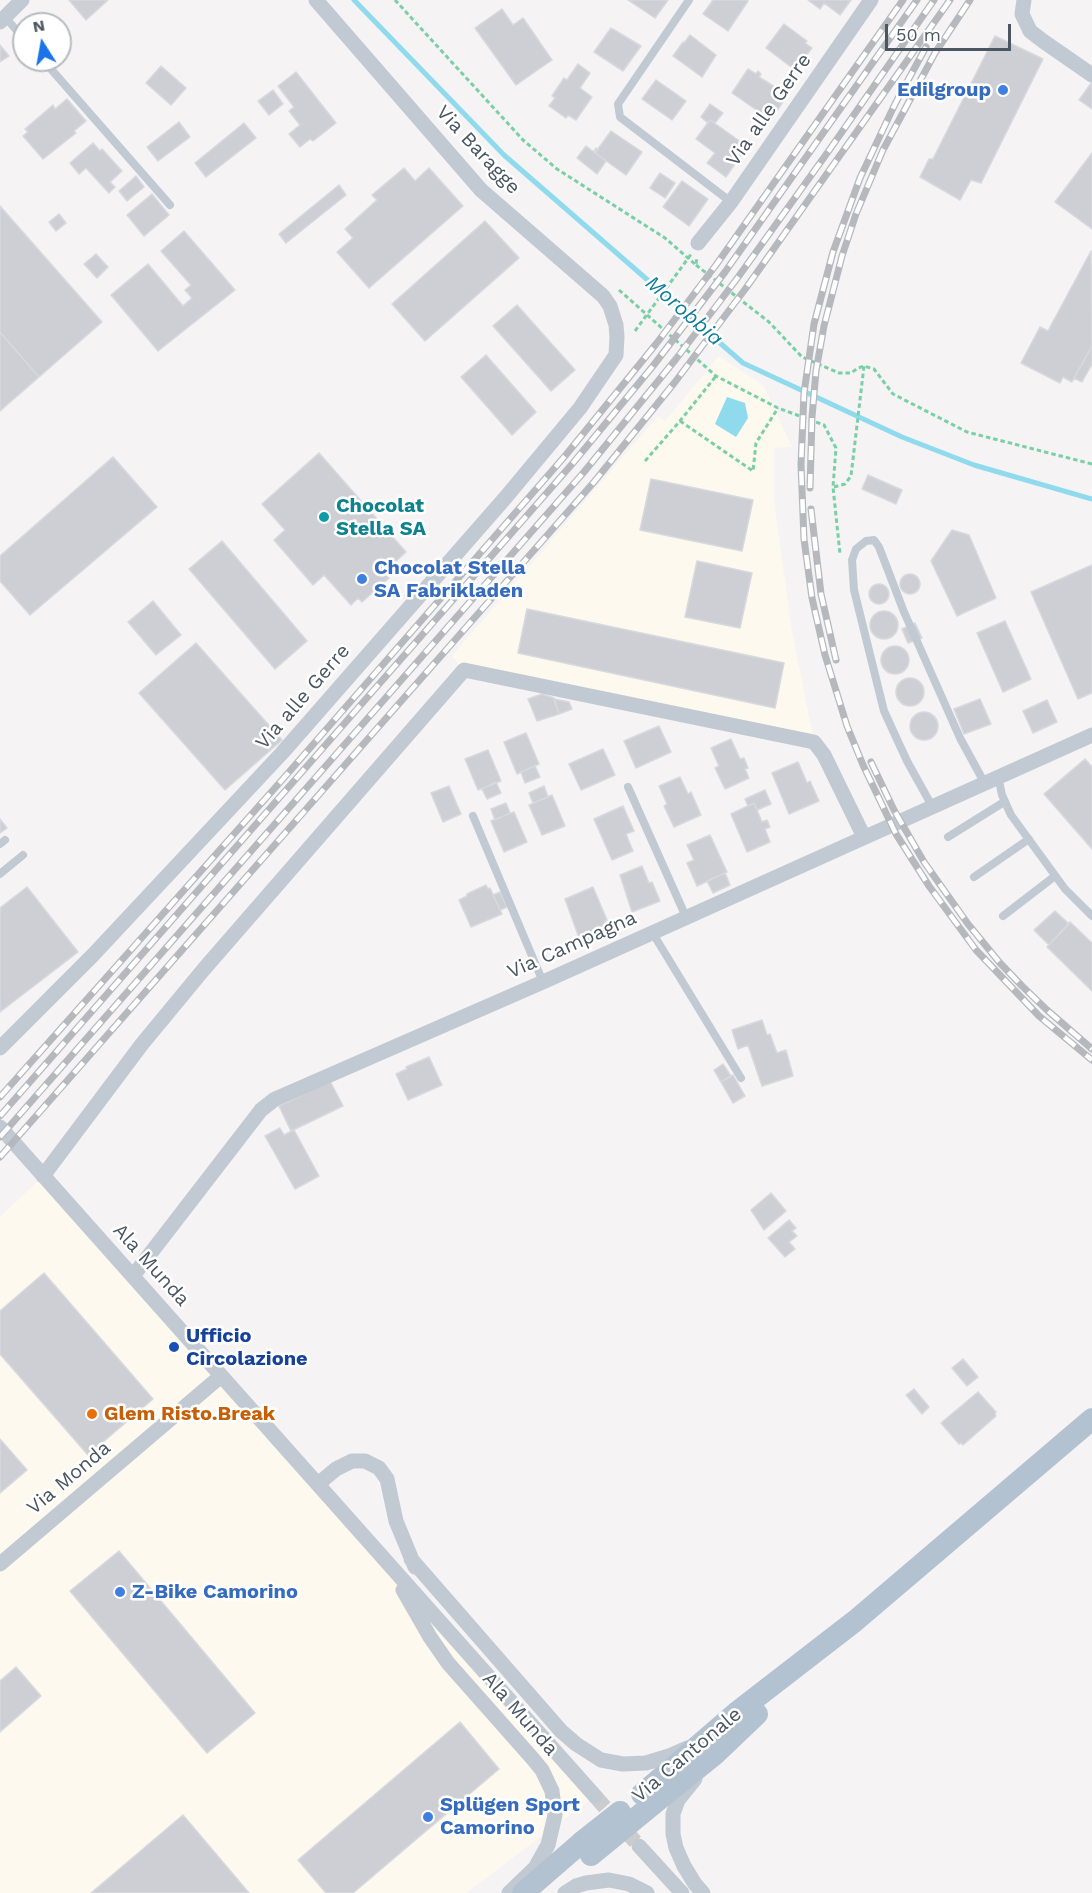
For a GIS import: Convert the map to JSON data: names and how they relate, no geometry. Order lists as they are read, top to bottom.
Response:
{
  "streets": {
    "main road": ["Via Cantonale"],
    "street": [
      "Via alle Gerre",
      "Via Baragge",
      "Via Campagna",
      "Ala Munda",
      "Via Monda"
    ]
  },
  "crossings": [
    ["Via alle Gerre", "Via Baragge"],
    ["Via Campagna", "Ala Munda"],
    ["Ala Munda", "Via Monda"],
    ["Ala Munda", "Via Cantonale"]
  ],
  "water": ["Morobbia"],
  "places": [
    "Edilgroup",
    "Chocolat Stella SA",
    "Chocolat Stella SA Fabrikladen",
    "Ufficio Circolazione",
    "Glem Risto.Break",
    "Z-Bike Camorino",
    "Splügen Sport Camorino"
  ],
  "scale_bar": "50 m",
  "north": "top"
}
